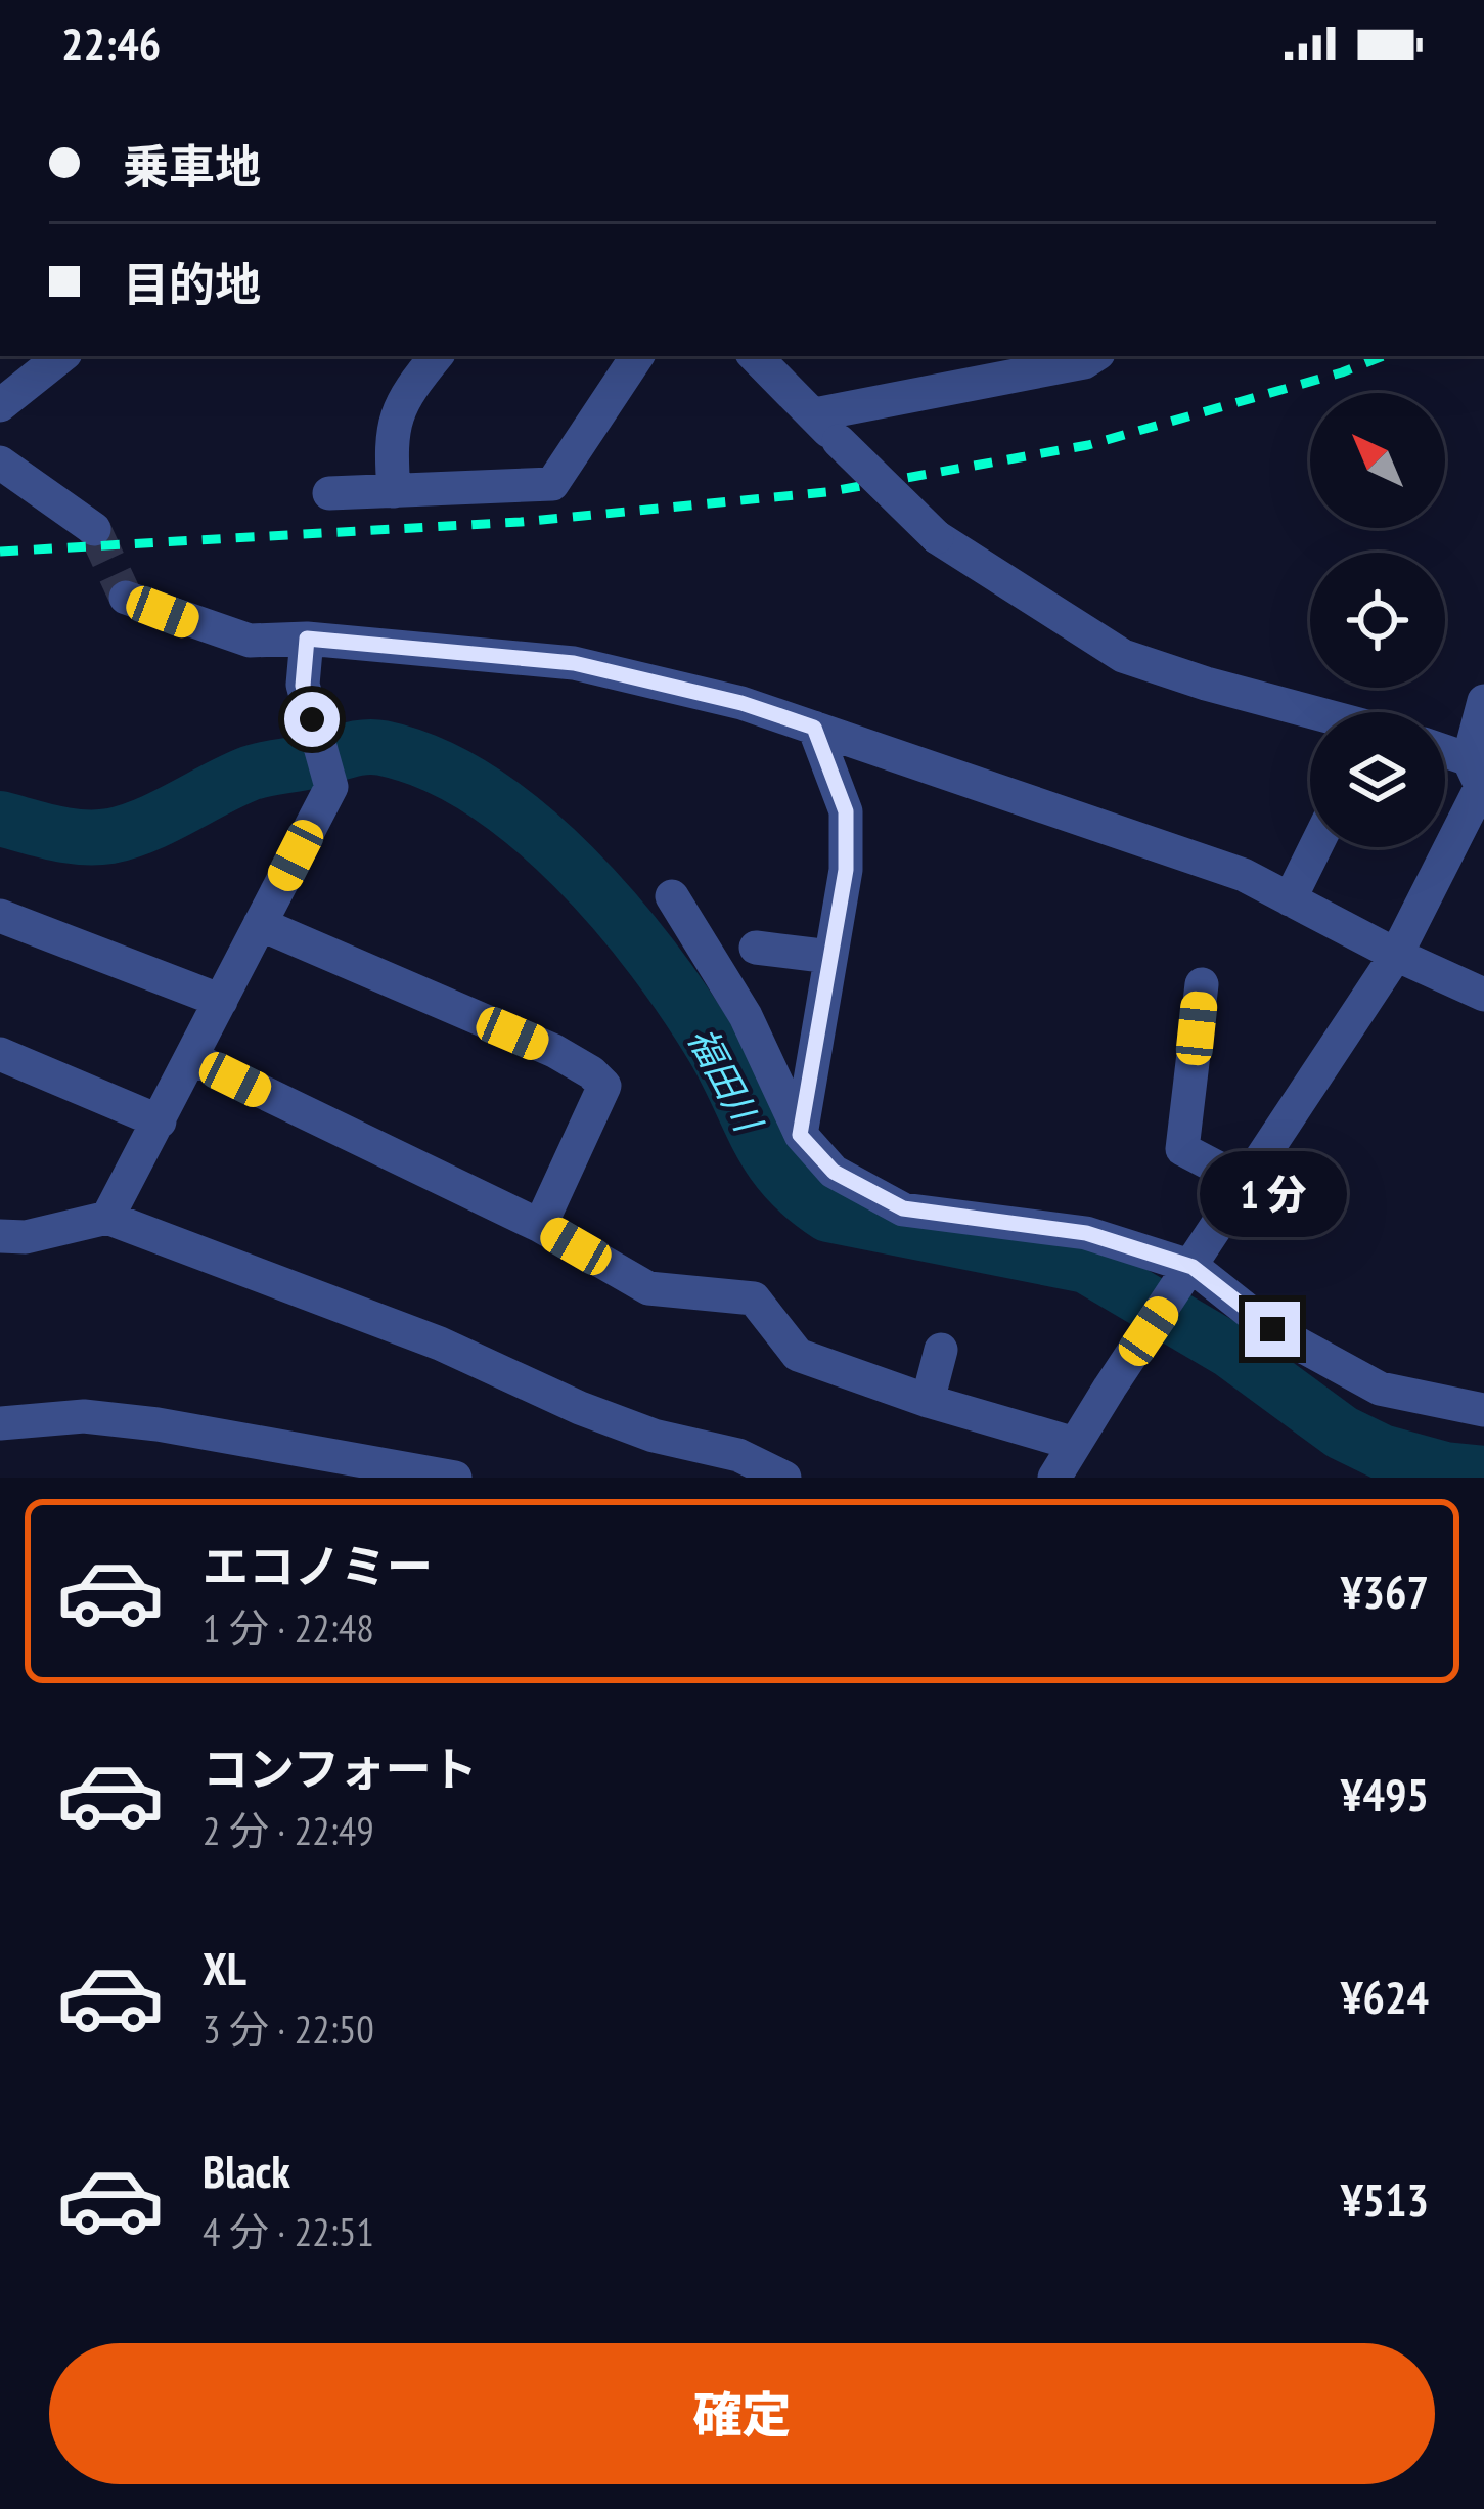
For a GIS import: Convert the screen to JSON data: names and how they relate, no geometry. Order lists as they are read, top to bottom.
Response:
{
  "water": ["福田川"],
  "north": "top left",
  "page": {
    "status": "22:46",
    "banner": ["乗車地", "目的地"],
    "bubble": "1 分",
    "list": [
      {
        "name": "エコノミー",
        "note": "1 分 · 22:48",
        "value": "¥367"
      },
      {
        "name": "コンフォート",
        "note": "2 分 · 22:49",
        "value": "¥495"
      },
      {
        "name": "XL",
        "note": "3 分 · 22:50",
        "value": "¥624"
      },
      {
        "name": "Black",
        "note": "4 分 · 22:51",
        "value": "¥513"
      }
    ],
    "buttons": "確定"
  }
}
